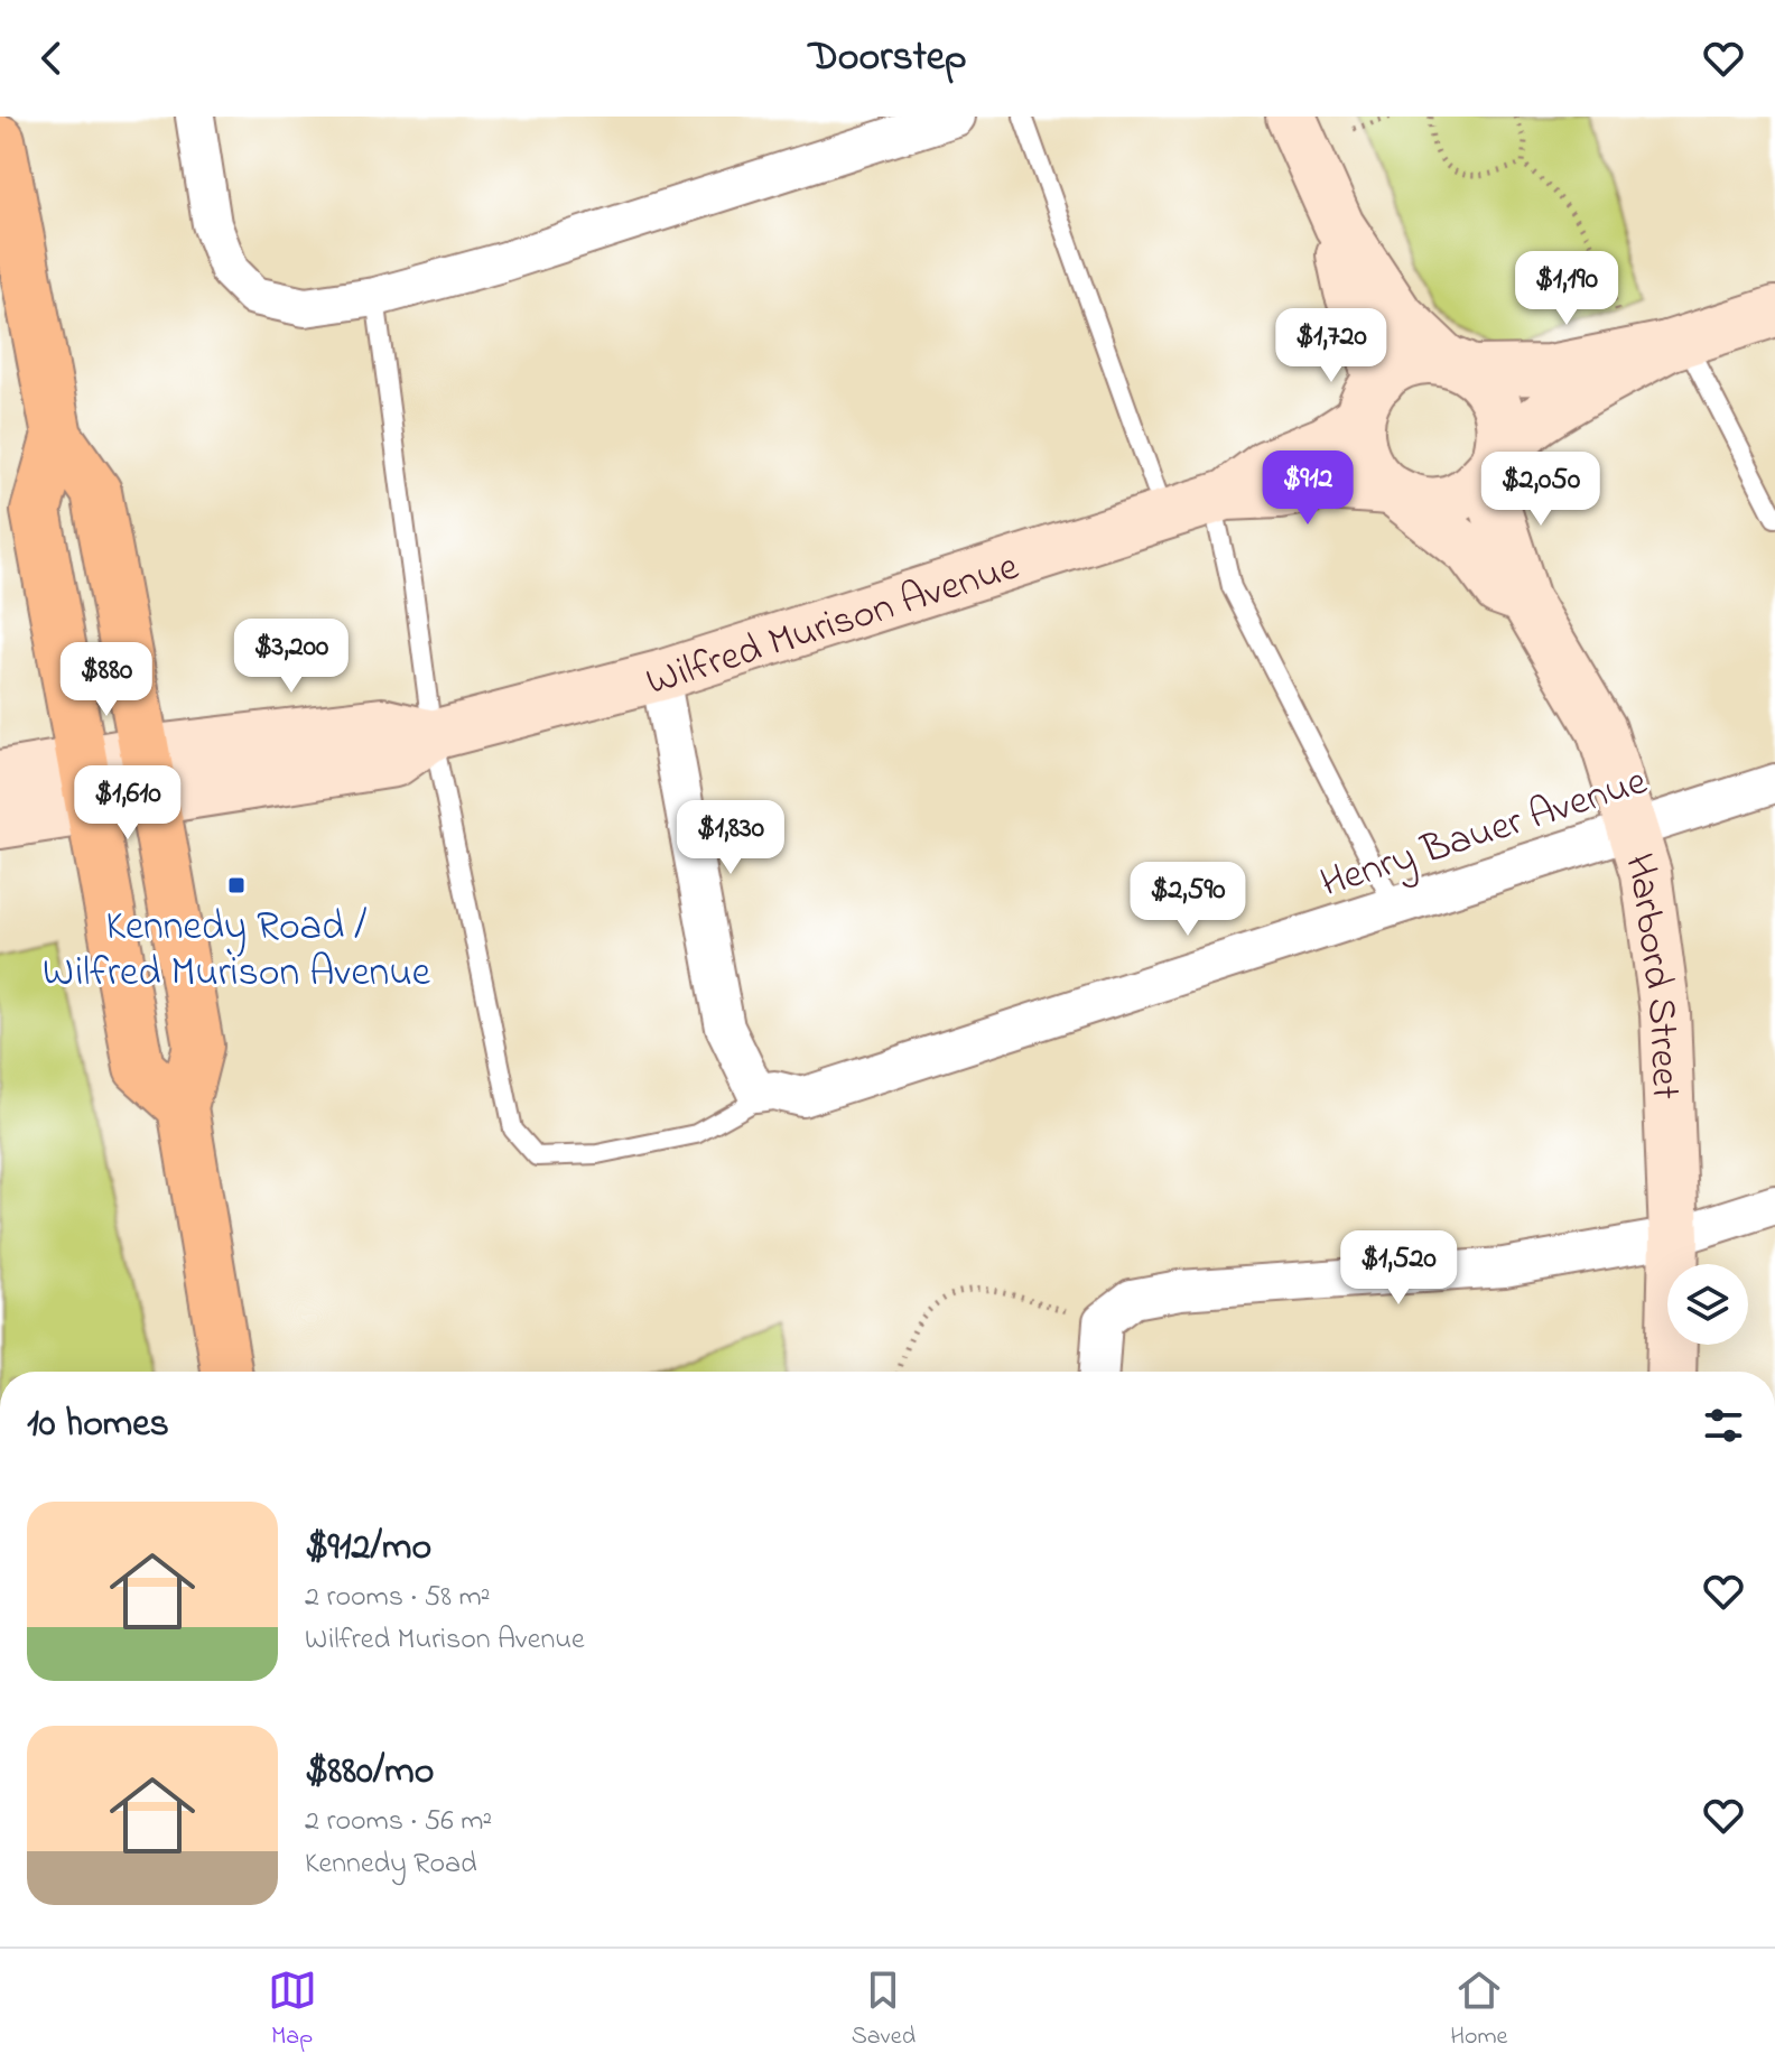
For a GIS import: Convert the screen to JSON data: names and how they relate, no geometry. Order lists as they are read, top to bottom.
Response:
{
  "streets": {
    "street": ["Wilfred Murison Avenue", "Henry Bauer Avenue", "Harbord Street"]
  },
  "crossings": [
    ["Wilfred Murison Avenue", "Harbord Street"],
    ["Henry Bauer Avenue", "Harbord Street"]
  ],
  "places": {
    "transit": ["Kennedy Road / Wilfred Murison Avenue"]
  },
  "page": {
    "header": "Doorstep",
    "price": [
      "$1,190",
      "$1,720",
      "$912",
      "$2,050",
      "$3,200",
      "$880",
      "$1,610",
      "$1,830",
      "$2,590",
      "$1,520"
    ],
    "heading": "10 homes",
    "list": [
      {
        "name": "$912/mo",
        "note": "2 rooms · 58 m² · Wilfred Murison Avenue"
      },
      {
        "name": "$880/mo",
        "note": "2 rooms · 56 m² · Kennedy Road"
      }
    ],
    "tabs": ["Map", "Saved", "Home"]
  }
}
